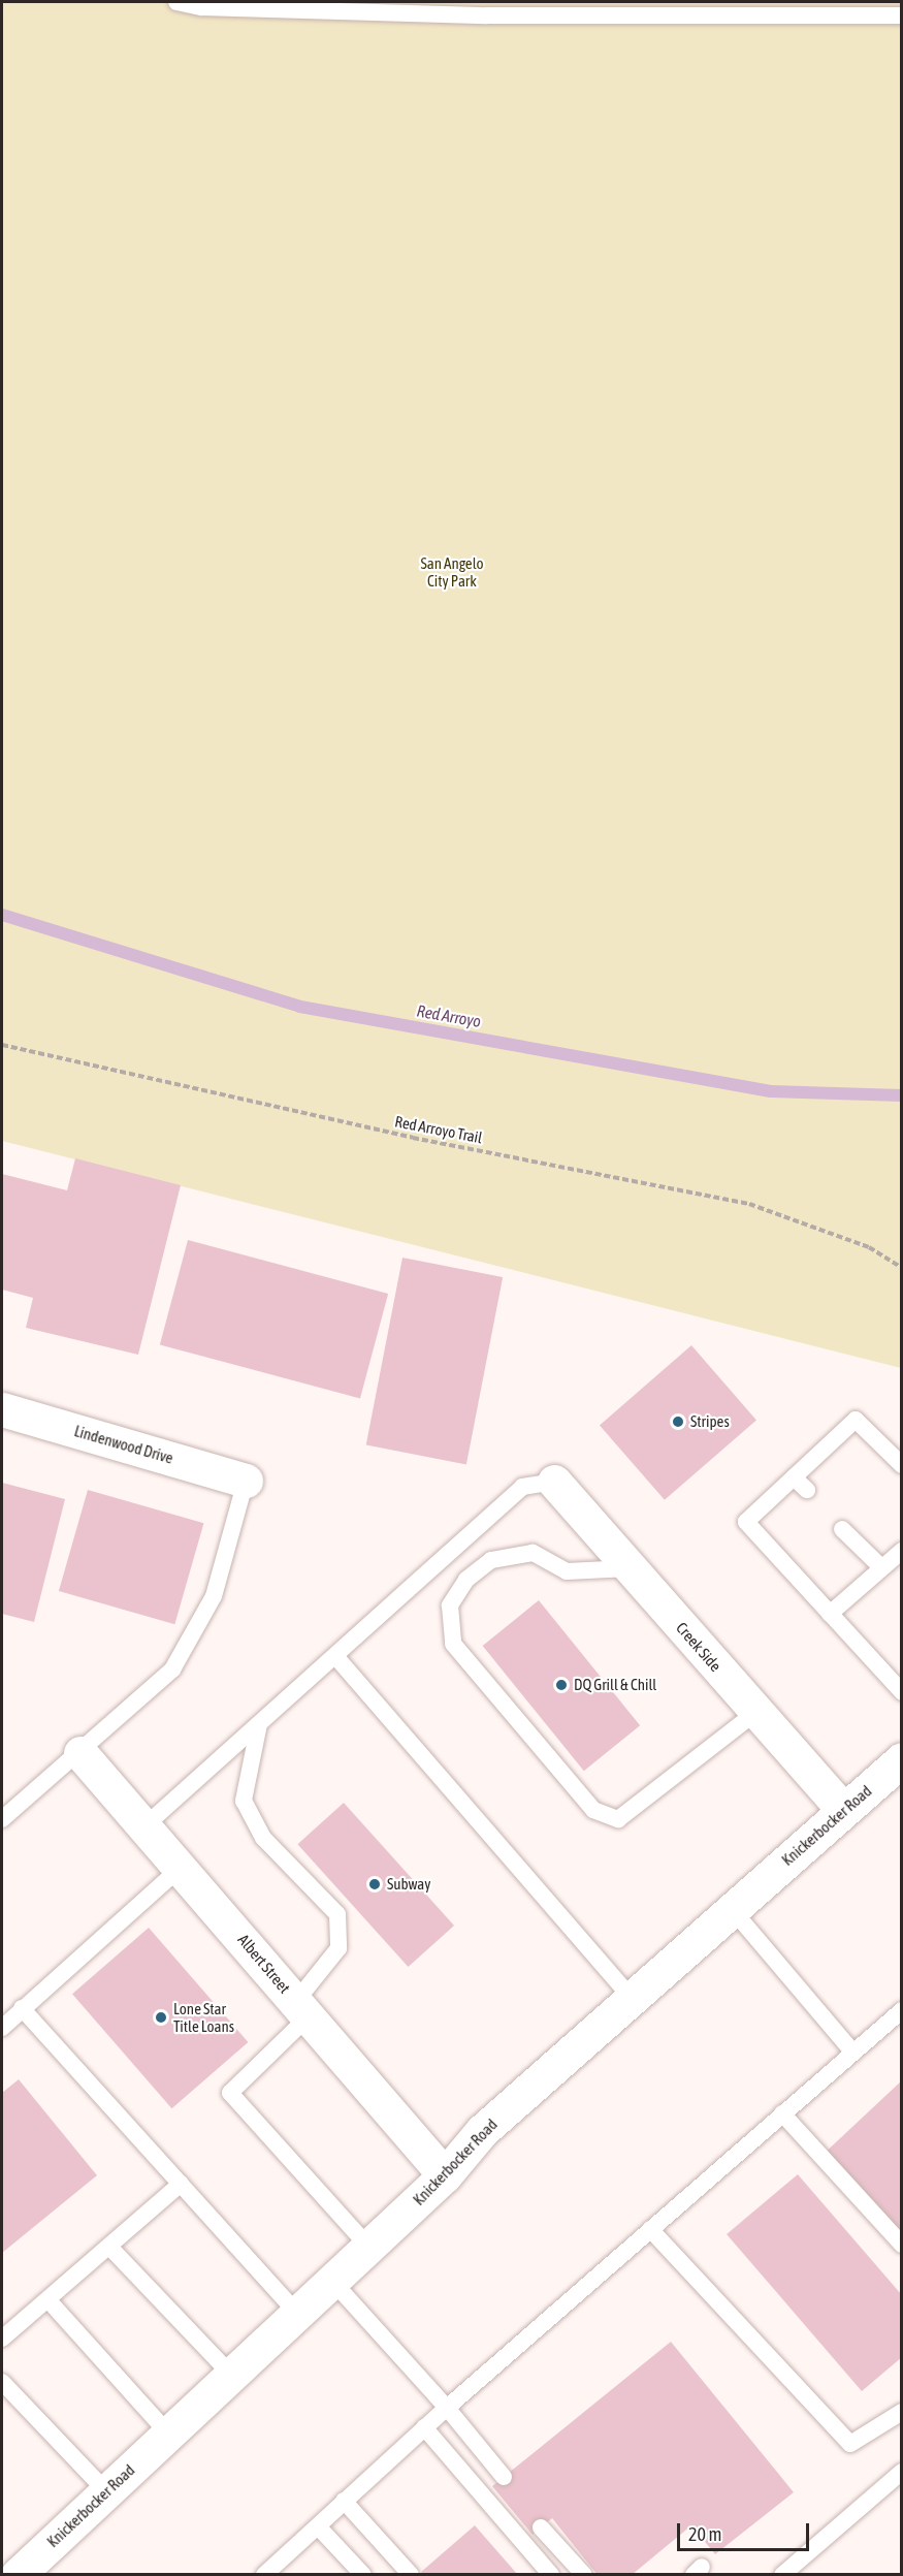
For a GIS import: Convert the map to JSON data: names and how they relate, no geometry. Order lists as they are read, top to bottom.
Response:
{
  "streets": {
    "street": [
      "Lindenwood Drive",
      "Creek Side",
      "Knickerbocker Road",
      "Albert Street"
    ],
    "path": ["Red Arroyo Trail"]
  },
  "crossings": [
    ["Creek Side", "Knickerbocker Road"],
    ["Knickerbocker Road", "Albert Street"]
  ],
  "water": ["Red Arroyo"],
  "parks": ["San Angelo City Park"],
  "places": [
    "Stripes",
    "DQ Grill & Chill",
    "Subway",
    "Lone Star Title Loans"
  ],
  "scale_bar": "20 m"
}
